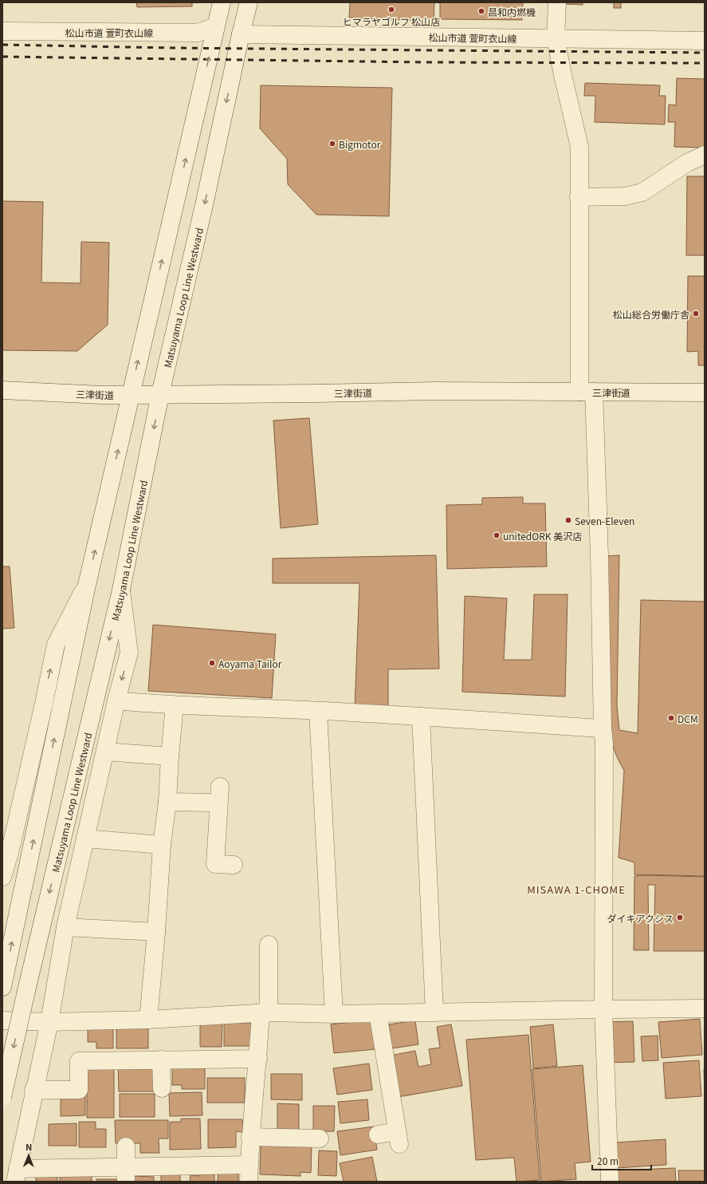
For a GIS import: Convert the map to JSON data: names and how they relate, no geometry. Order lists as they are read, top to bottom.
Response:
{
  "streets": {
    "street": ["松山市道 萱町衣山線", "Matsuyama Loop Line Westward", "三津街道"]
  },
  "crossings": [
    ["松山市道 萱町衣山線", "Matsuyama Loop Line Westward"],
    ["Matsuyama Loop Line Westward", "三津街道"]
  ],
  "districts": ["MISAWA 1-CHOME"],
  "places": [
    "ヒマラヤゴルフ 松山店",
    "昌和内燃機",
    "Bigmotor",
    "松山総合労働庁舎",
    "Seven-Eleven",
    "unitedORK 美沢店",
    "Aoyama Tailor",
    "DCM",
    "ダイキアクシス"
  ],
  "scale_bar": "20 m",
  "north": "top"
}
